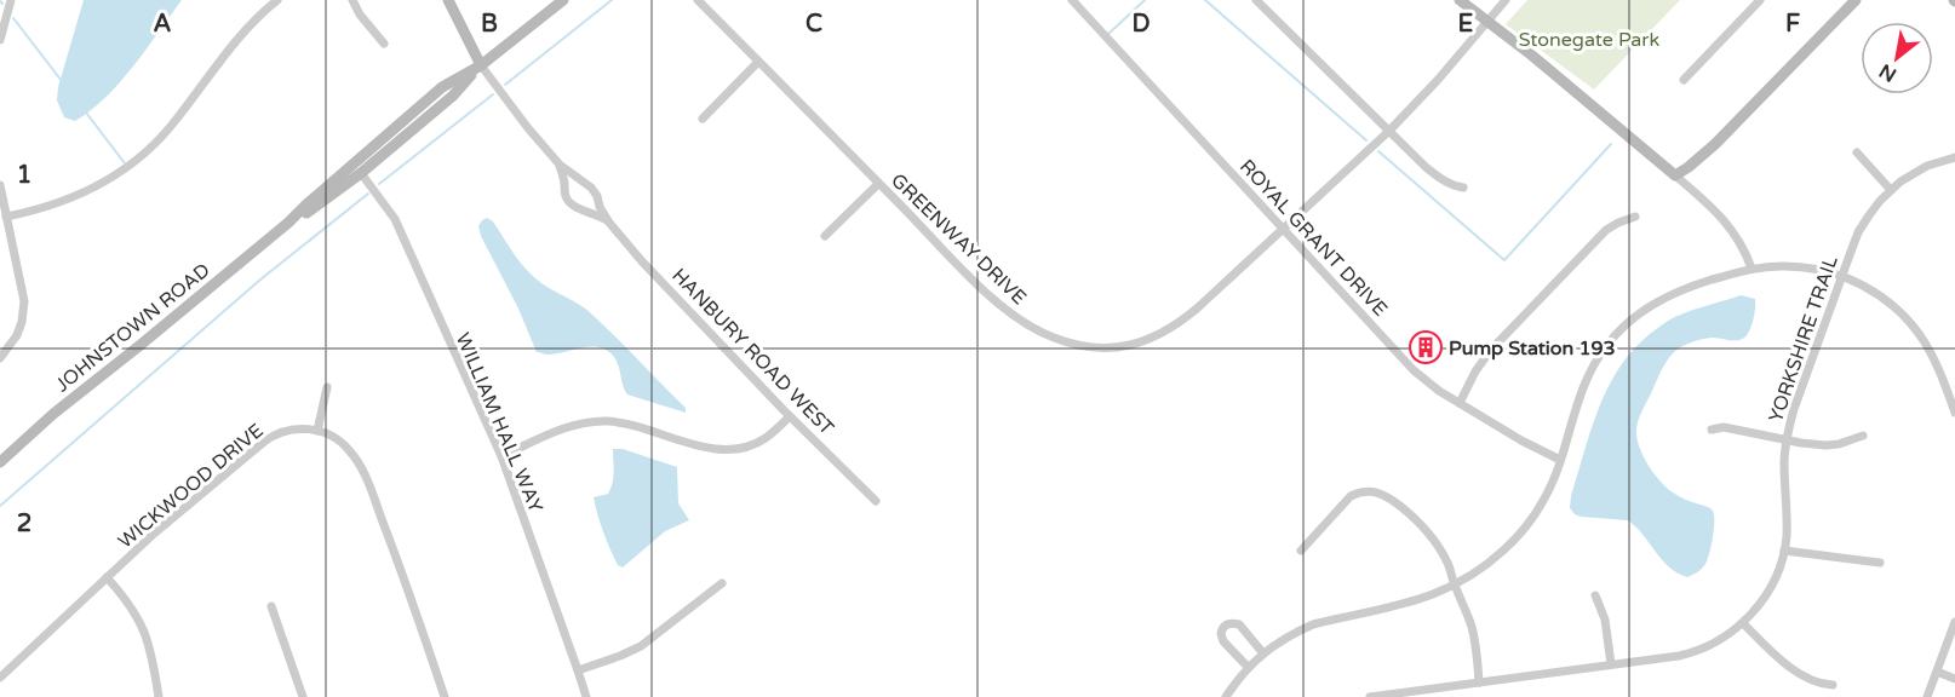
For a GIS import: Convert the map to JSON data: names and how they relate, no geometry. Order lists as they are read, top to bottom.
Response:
{
  "streets": {
    "main road": ["JOHNSTOWN ROAD", "HANBURY ROAD WEST"],
    "street": [
      "ROYAL GRANT DRIVE",
      "GREENWAY DRIVE",
      "YORKSHIRE TRAIL",
      "WILLIAM HALL WAY",
      "WICKWOOD DRIVE"
    ]
  },
  "crossings": [
    ["ROYAL GRANT DRIVE", "GREENWAY DRIVE"],
    ["JOHNSTOWN ROAD", "HANBURY ROAD WEST"],
    ["JOHNSTOWN ROAD", "WILLIAM HALL WAY"]
  ],
  "parks": ["Stonegate Park"],
  "places": {
    "building": ["Pump Station 193"]
  },
  "north": "bottom left",
  "grid": {
    "columns": [
      "A",
      "B",
      "C",
      "D",
      "E",
      "F"
    ],
    "rows": ["1", "2"]
  }
}
